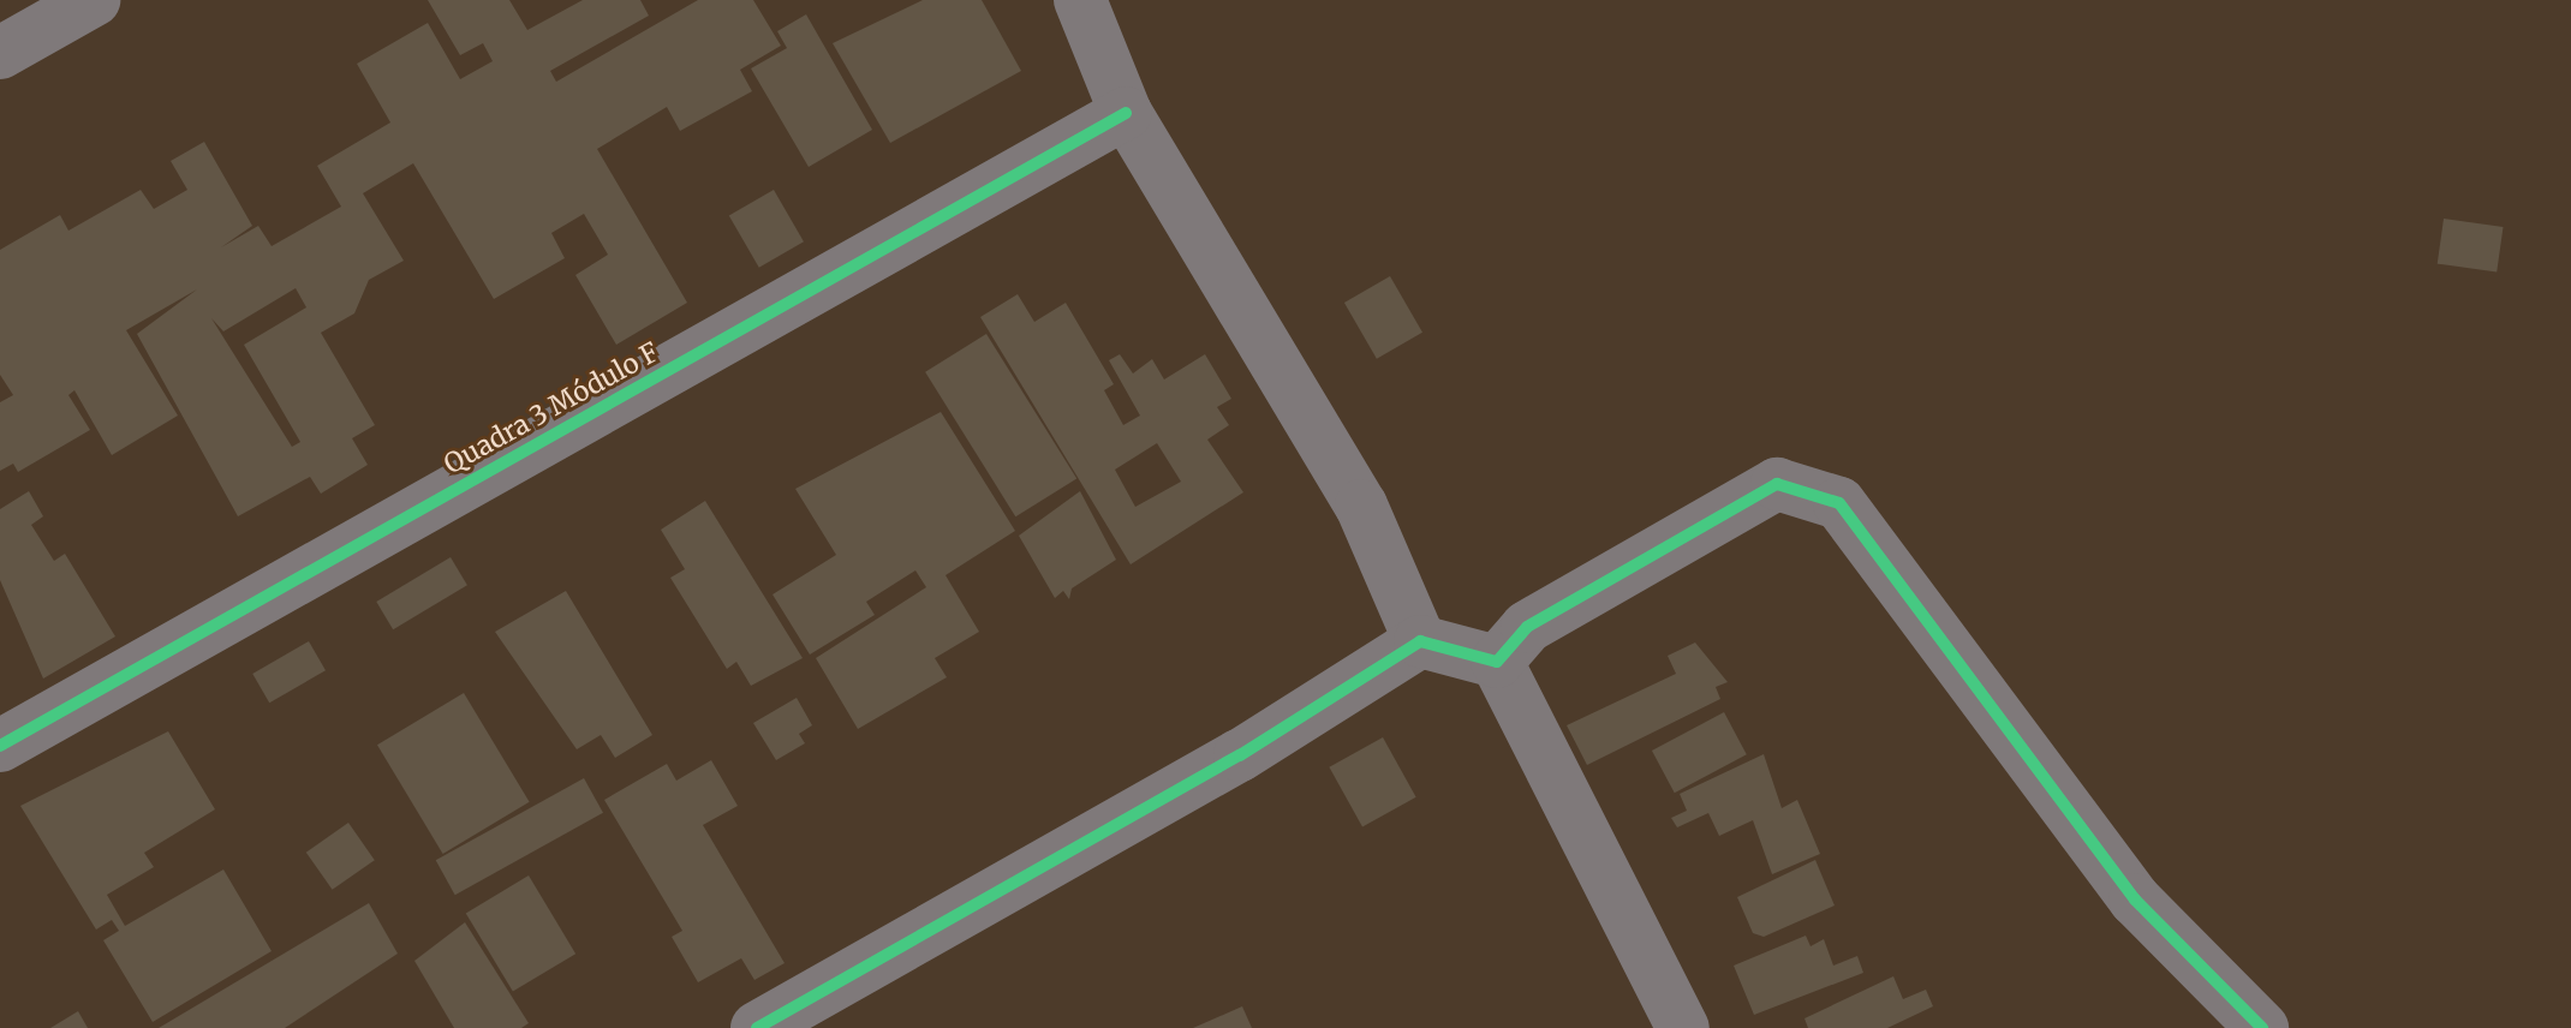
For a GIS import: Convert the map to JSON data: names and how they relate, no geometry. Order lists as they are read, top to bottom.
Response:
{
  "streets": {
    "street": ["Quadra 3 Módulo F"]
  }
}
